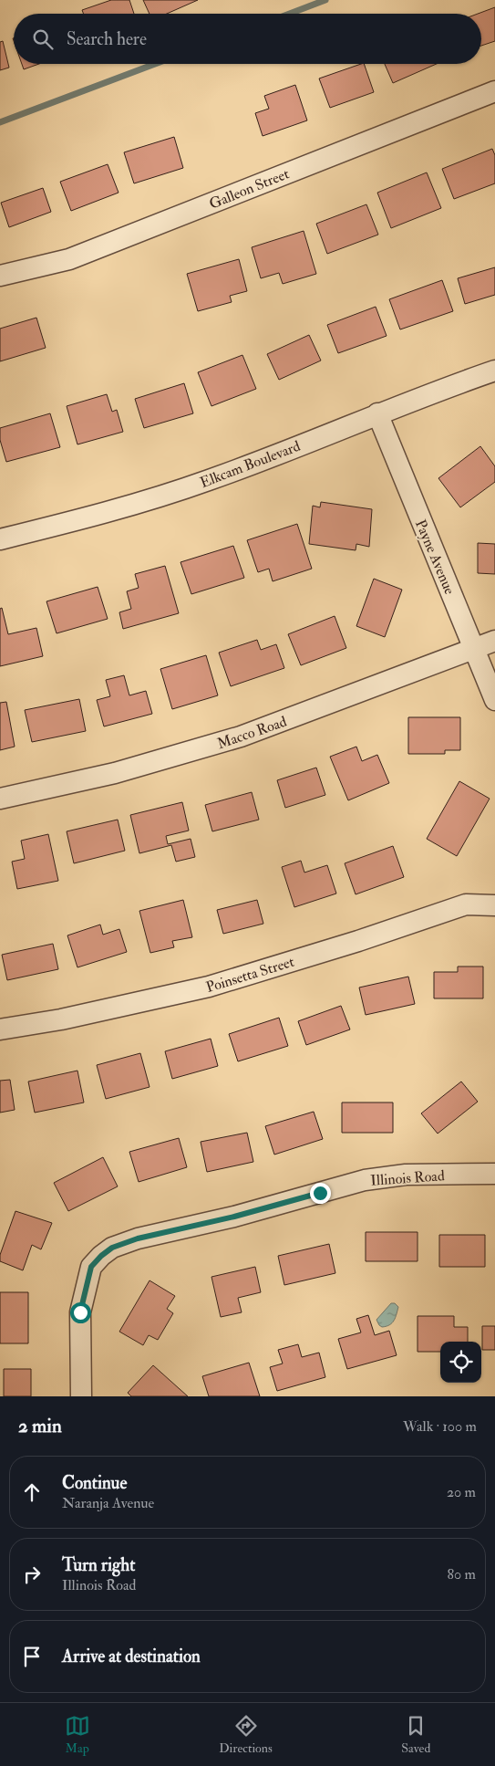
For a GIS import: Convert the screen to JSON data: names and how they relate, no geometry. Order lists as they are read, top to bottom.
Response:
{
  "streets": {
    "street": [
      "Galleon Street",
      "Elkcam Boulevard",
      "Payne Avenue",
      "Macco Road",
      "Poinsetta Street",
      "Illinois Road"
    ]
  },
  "crossings": [
    ["Elkcam Boulevard", "Payne Avenue"],
    ["Payne Avenue", "Macco Road"]
  ],
  "page": {
    "search": "Search here",
    "heading": ["2 min", "Walk · 100 m"],
    "list": [
      ["Continue", "Naranja Avenue", "20 m"],
      ["Turn right", "Illinois Road", "80 m"],
      "Arrive at destination"
    ],
    "nav": ["Map", "Directions", "Saved"]
  }
}
